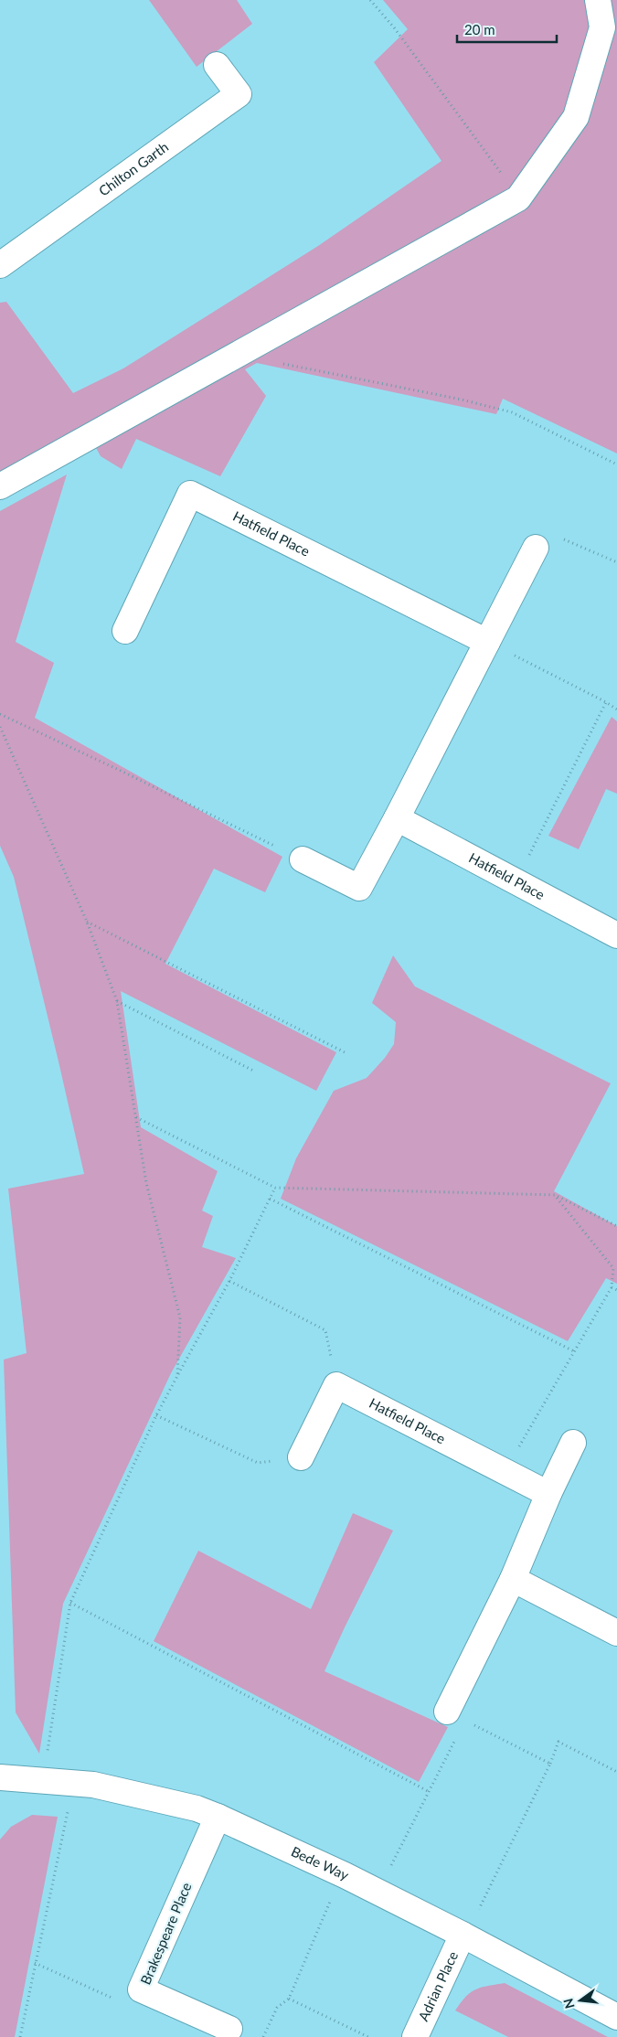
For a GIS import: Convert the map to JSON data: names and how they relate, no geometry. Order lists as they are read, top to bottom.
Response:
{
  "streets": {
    "street": [
      "Chilton Garth",
      "Hatfield Place",
      "Bede Way",
      "Brakespeare Place",
      "Adrian Place"
    ]
  },
  "crossings": [
    ["Bede Way", "Brakespeare Place"],
    ["Bede Way", "Adrian Place"]
  ],
  "scale_bar": "20 m",
  "north": "left"
}
